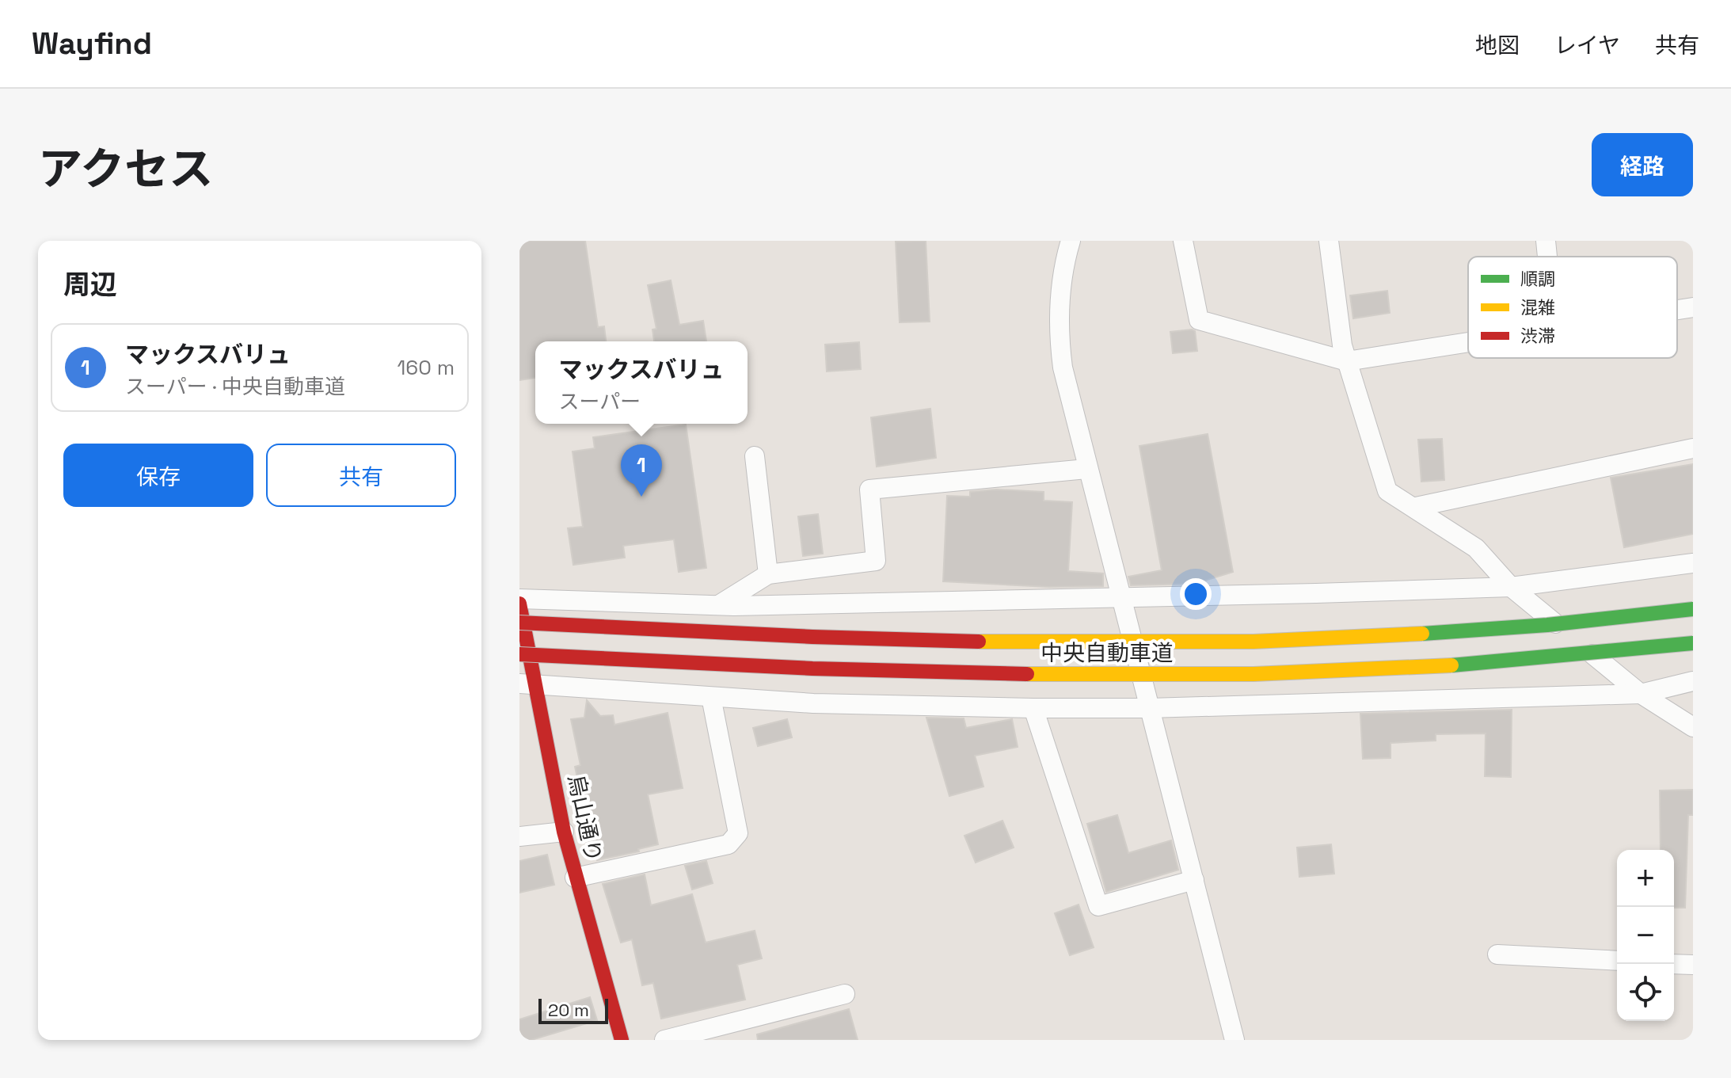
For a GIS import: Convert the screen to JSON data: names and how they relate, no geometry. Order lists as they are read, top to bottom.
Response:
{
  "streets": {
    "main road": ["中央自動車道", "烏山通り"]
  },
  "legend": ["順調", "混雑", "渋滞"],
  "scale_bar": "20 m",
  "page": {
    "header": "Wayfind",
    "nav": ["地図", "レイヤ", "共有"],
    "title": "アクセス",
    "buttons": [
      "経路",
      ["保存", "共有"]
    ],
    "heading": "周辺",
    "list": [
      {
        "mark": "1",
        "name": "マックスバリュ",
        "note": "スーパー · 中央自動車道",
        "value": "160 m"
      }
    ],
    "popup": ["マックスバリュ", "スーパー"],
    "pins": "1",
    "map_buttons": ["+", "−"],
    "scale": "20 m"
  }
}
